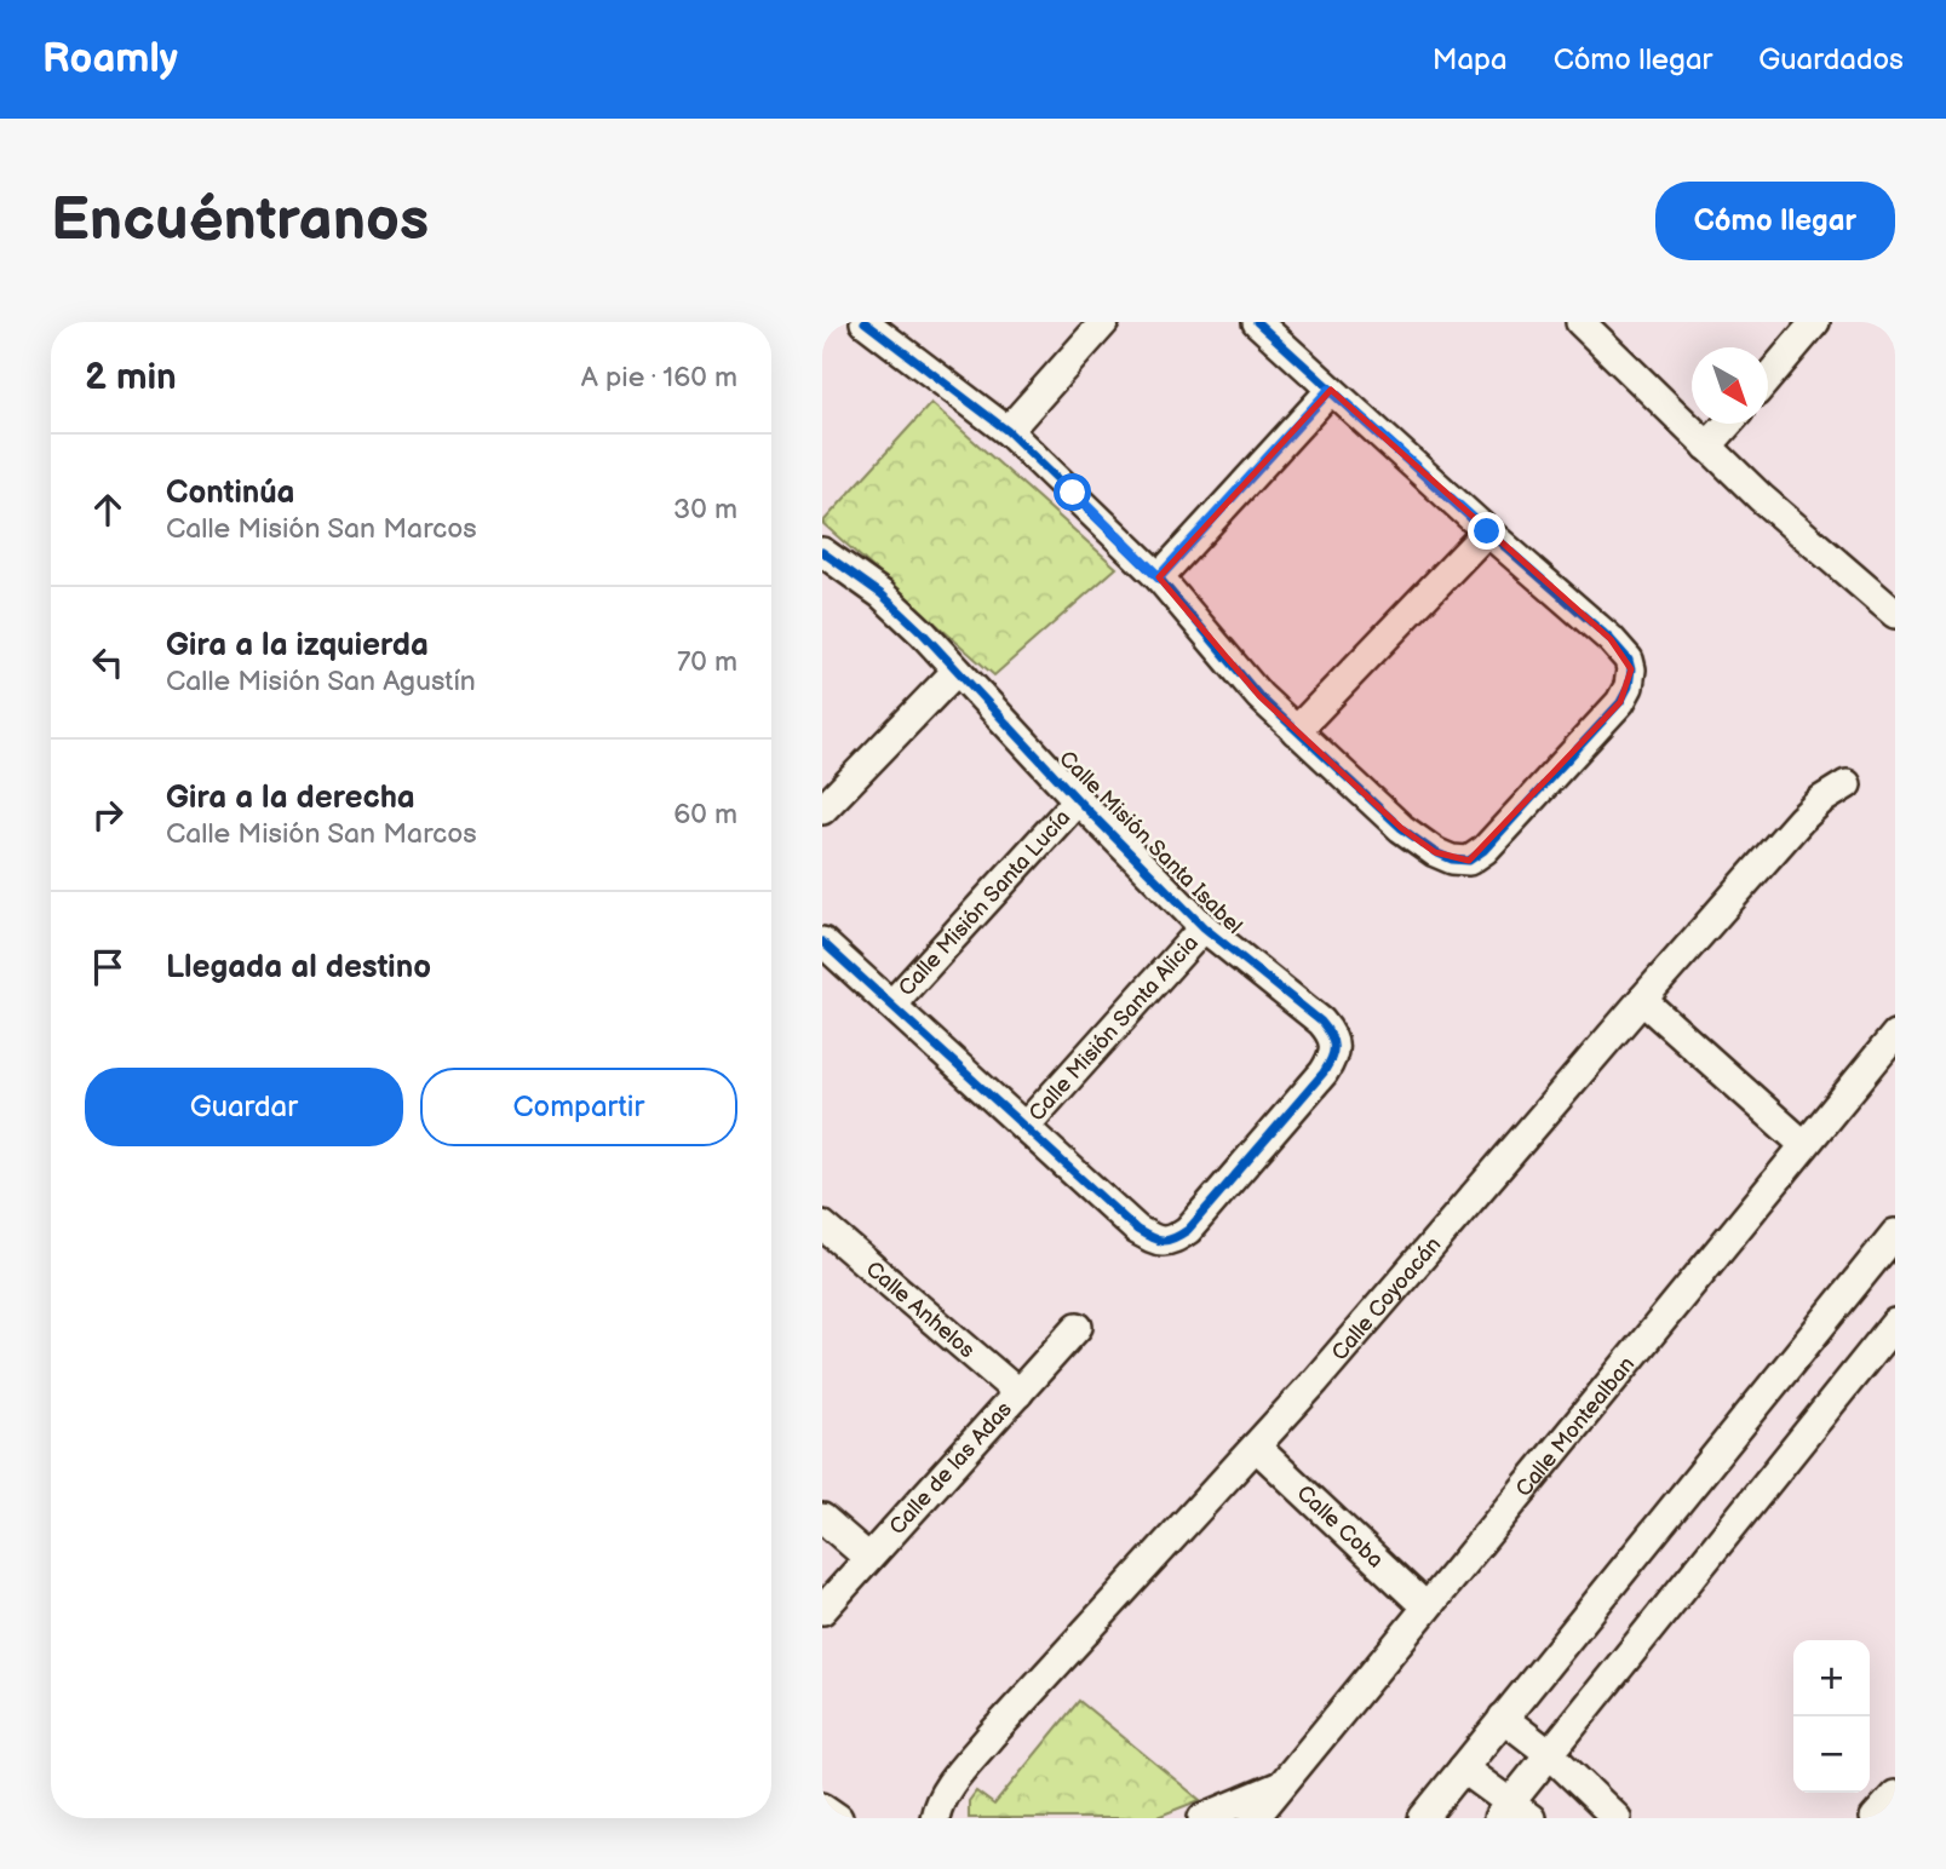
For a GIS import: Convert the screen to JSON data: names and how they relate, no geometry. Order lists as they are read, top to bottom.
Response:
{
  "streets": {
    "street": [
      "Calle Misión Santa Isabel",
      "Calle Misión Santa Lucía",
      "Calle Misión Santa Alicia",
      "Calle Coyoacán",
      "Calle Anhelos",
      "Calle Montealban",
      "Calle de las Adas",
      "Calle Coba"
    ]
  },
  "crossings": [
    ["Calle Misión Santa Isabel", "Calle Misión Santa Lucía"],
    ["Calle Misión Santa Isabel", "Calle Misión Santa Alicia"],
    ["Calle Coyoacán", "Calle Coba"],
    ["Calle Anhelos", "Calle de las Adas"],
    ["Calle Montealban", "Calle Coba"]
  ],
  "north": "bottom right",
  "page": {
    "header": "Roamly",
    "nav": ["Mapa", "Cómo llegar", "Guardados"],
    "buttons": [
      "Cómo llegar",
      ["Guardar", "Compartir"]
    ],
    "title": "Encuéntranos",
    "heading": ["2 min", "A pie · 160 m"],
    "list": [
      ["Continúa", "Calle Misión San Marcos", "30 m"],
      ["Gira a la izquierda", "Calle Misión San Agustín", "70 m"],
      ["Gira a la derecha", "Calle Misión San Marcos", "60 m"],
      "Llegada al destino"
    ],
    "map_buttons": ["+", "−"]
  }
}
